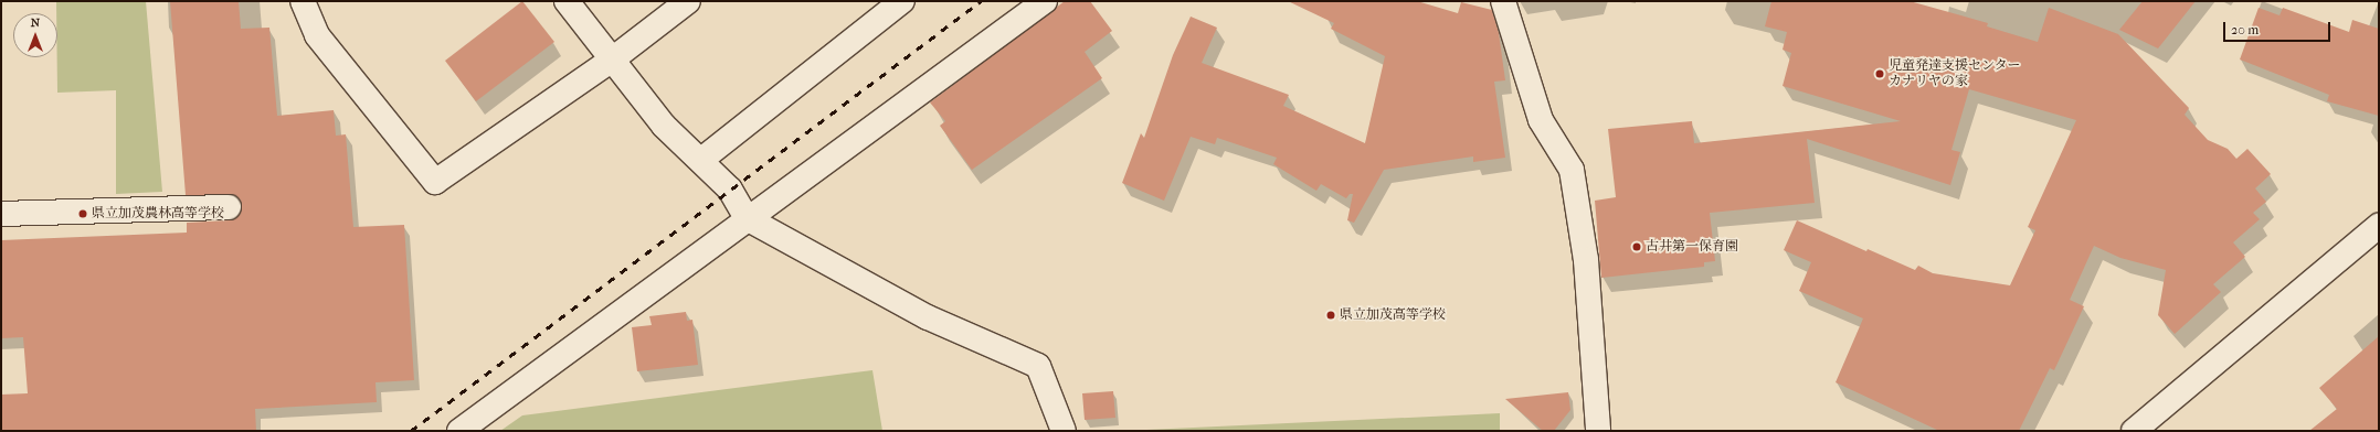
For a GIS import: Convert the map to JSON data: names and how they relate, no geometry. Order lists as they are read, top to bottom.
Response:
{
  "places": [
    "児童発達支援センター カナリヤの家",
    "県立加茂農林高等学校",
    "古井第一保育園",
    "県立加茂高等学校"
  ],
  "scale_bar": "20 m",
  "north": "top"
}
